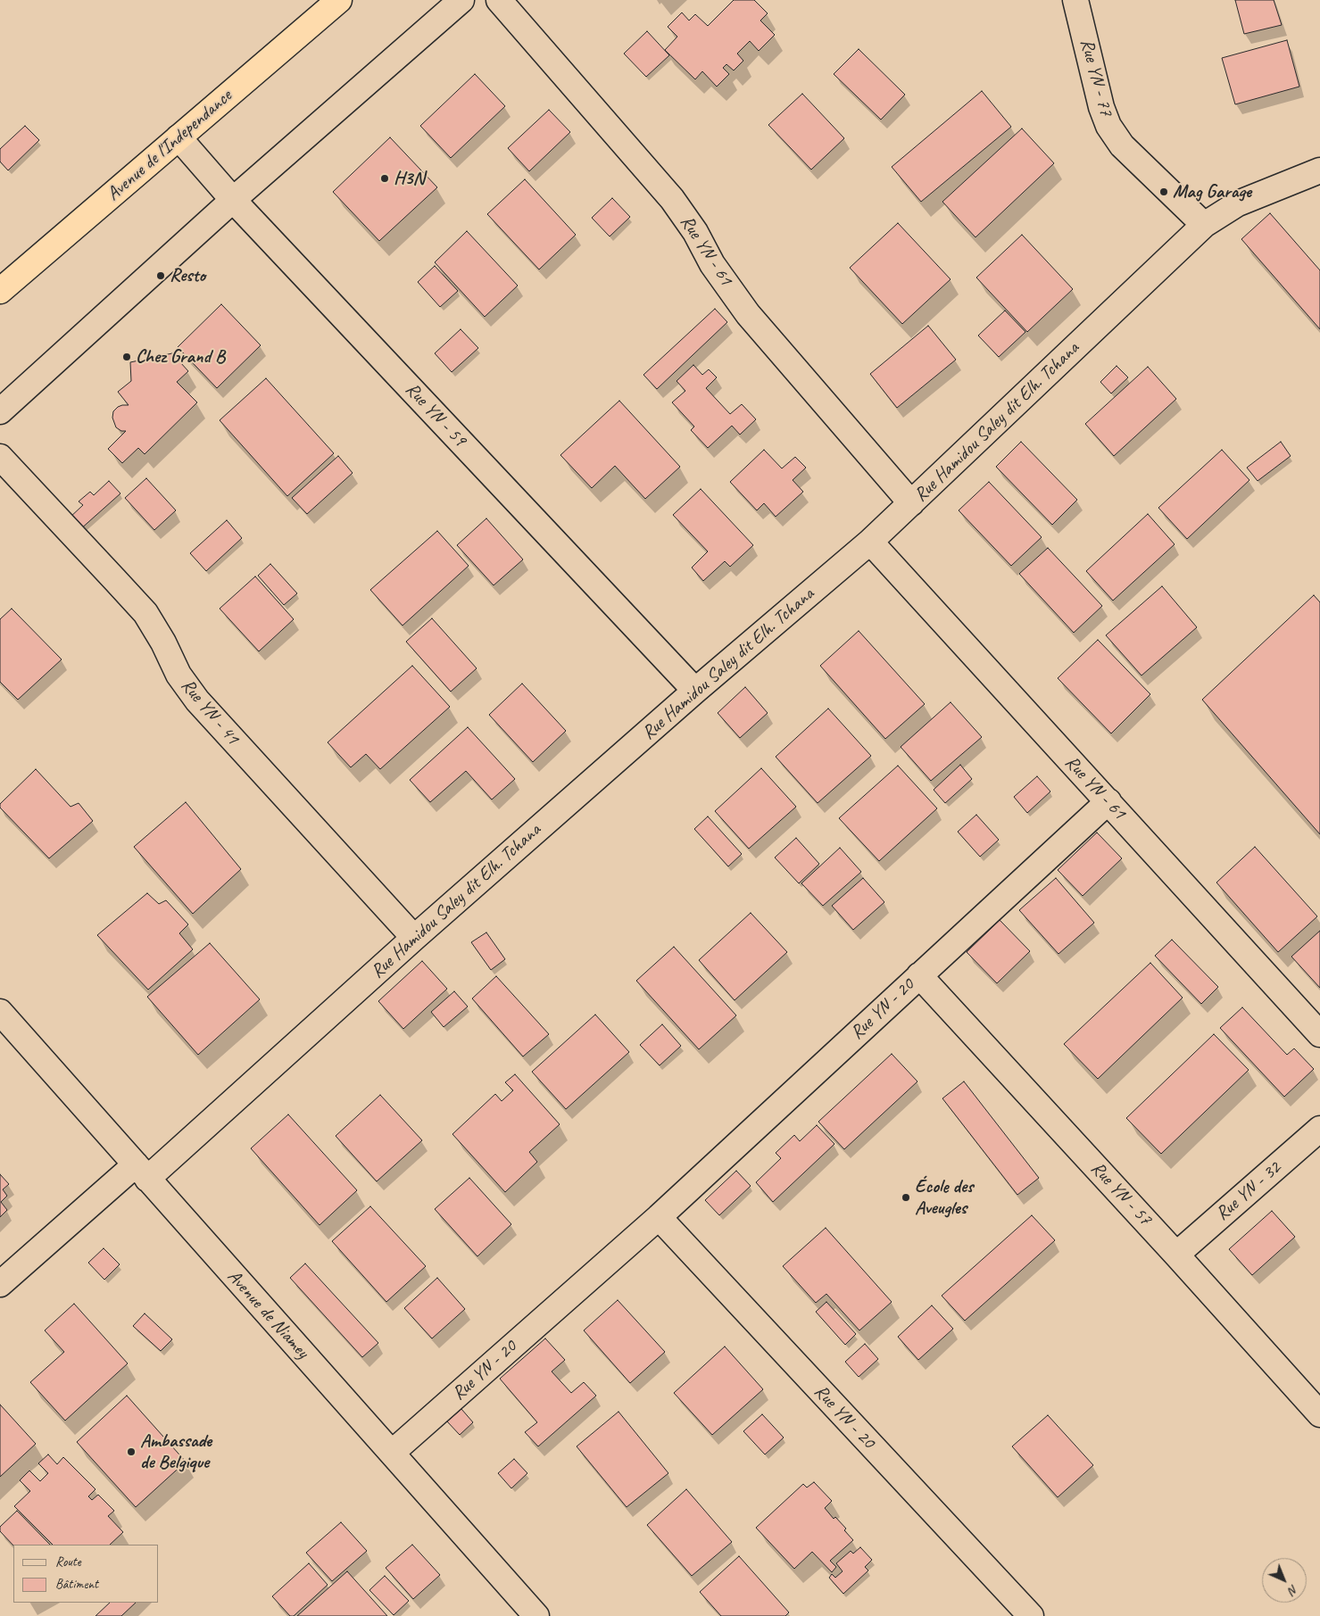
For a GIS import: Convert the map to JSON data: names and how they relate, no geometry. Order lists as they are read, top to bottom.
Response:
{
  "streets": {
    "highway": ["Avenue de l'Independance"],
    "street": [
      "Rue YN - 77",
      "Rue YN - 61",
      "Rue YN - 59",
      "Rue Hamidou Saley dit Elh. Tchana",
      "Rue YN - 41",
      "Rue YN - 20",
      "Rue YN - 32",
      "Rue YN - 57",
      "Avenue de Niamey"
    ]
  },
  "crossings": [
    ["Rue YN - 77", "Rue Hamidou Saley dit Elh. Tchana"],
    ["Avenue de l'Independance", "Rue YN - 59"],
    ["Rue YN - 61", "Rue Hamidou Saley dit Elh. Tchana"],
    ["Rue YN - 61", "Rue YN - 20"],
    ["Rue YN - 59", "Rue Hamidou Saley dit Elh. Tchana"],
    ["Rue Hamidou Saley dit Elh. Tchana", "Rue YN - 41"],
    ["Rue Hamidou Saley dit Elh. Tchana", "Avenue de Niamey"],
    ["Rue YN - 20", "Rue YN - 57"],
    ["Rue YN - 20", "Avenue de Niamey"],
    ["Rue YN - 32", "Rue YN - 57"]
  ],
  "places": [
    "H3N",
    "Mag Garage",
    "Resto",
    "Chez Grand B",
    "École des Aveugles",
    "Ambassade de Belgique"
  ],
  "legend": ["Route", "Bâtiment"],
  "north": "bottom right"
}
